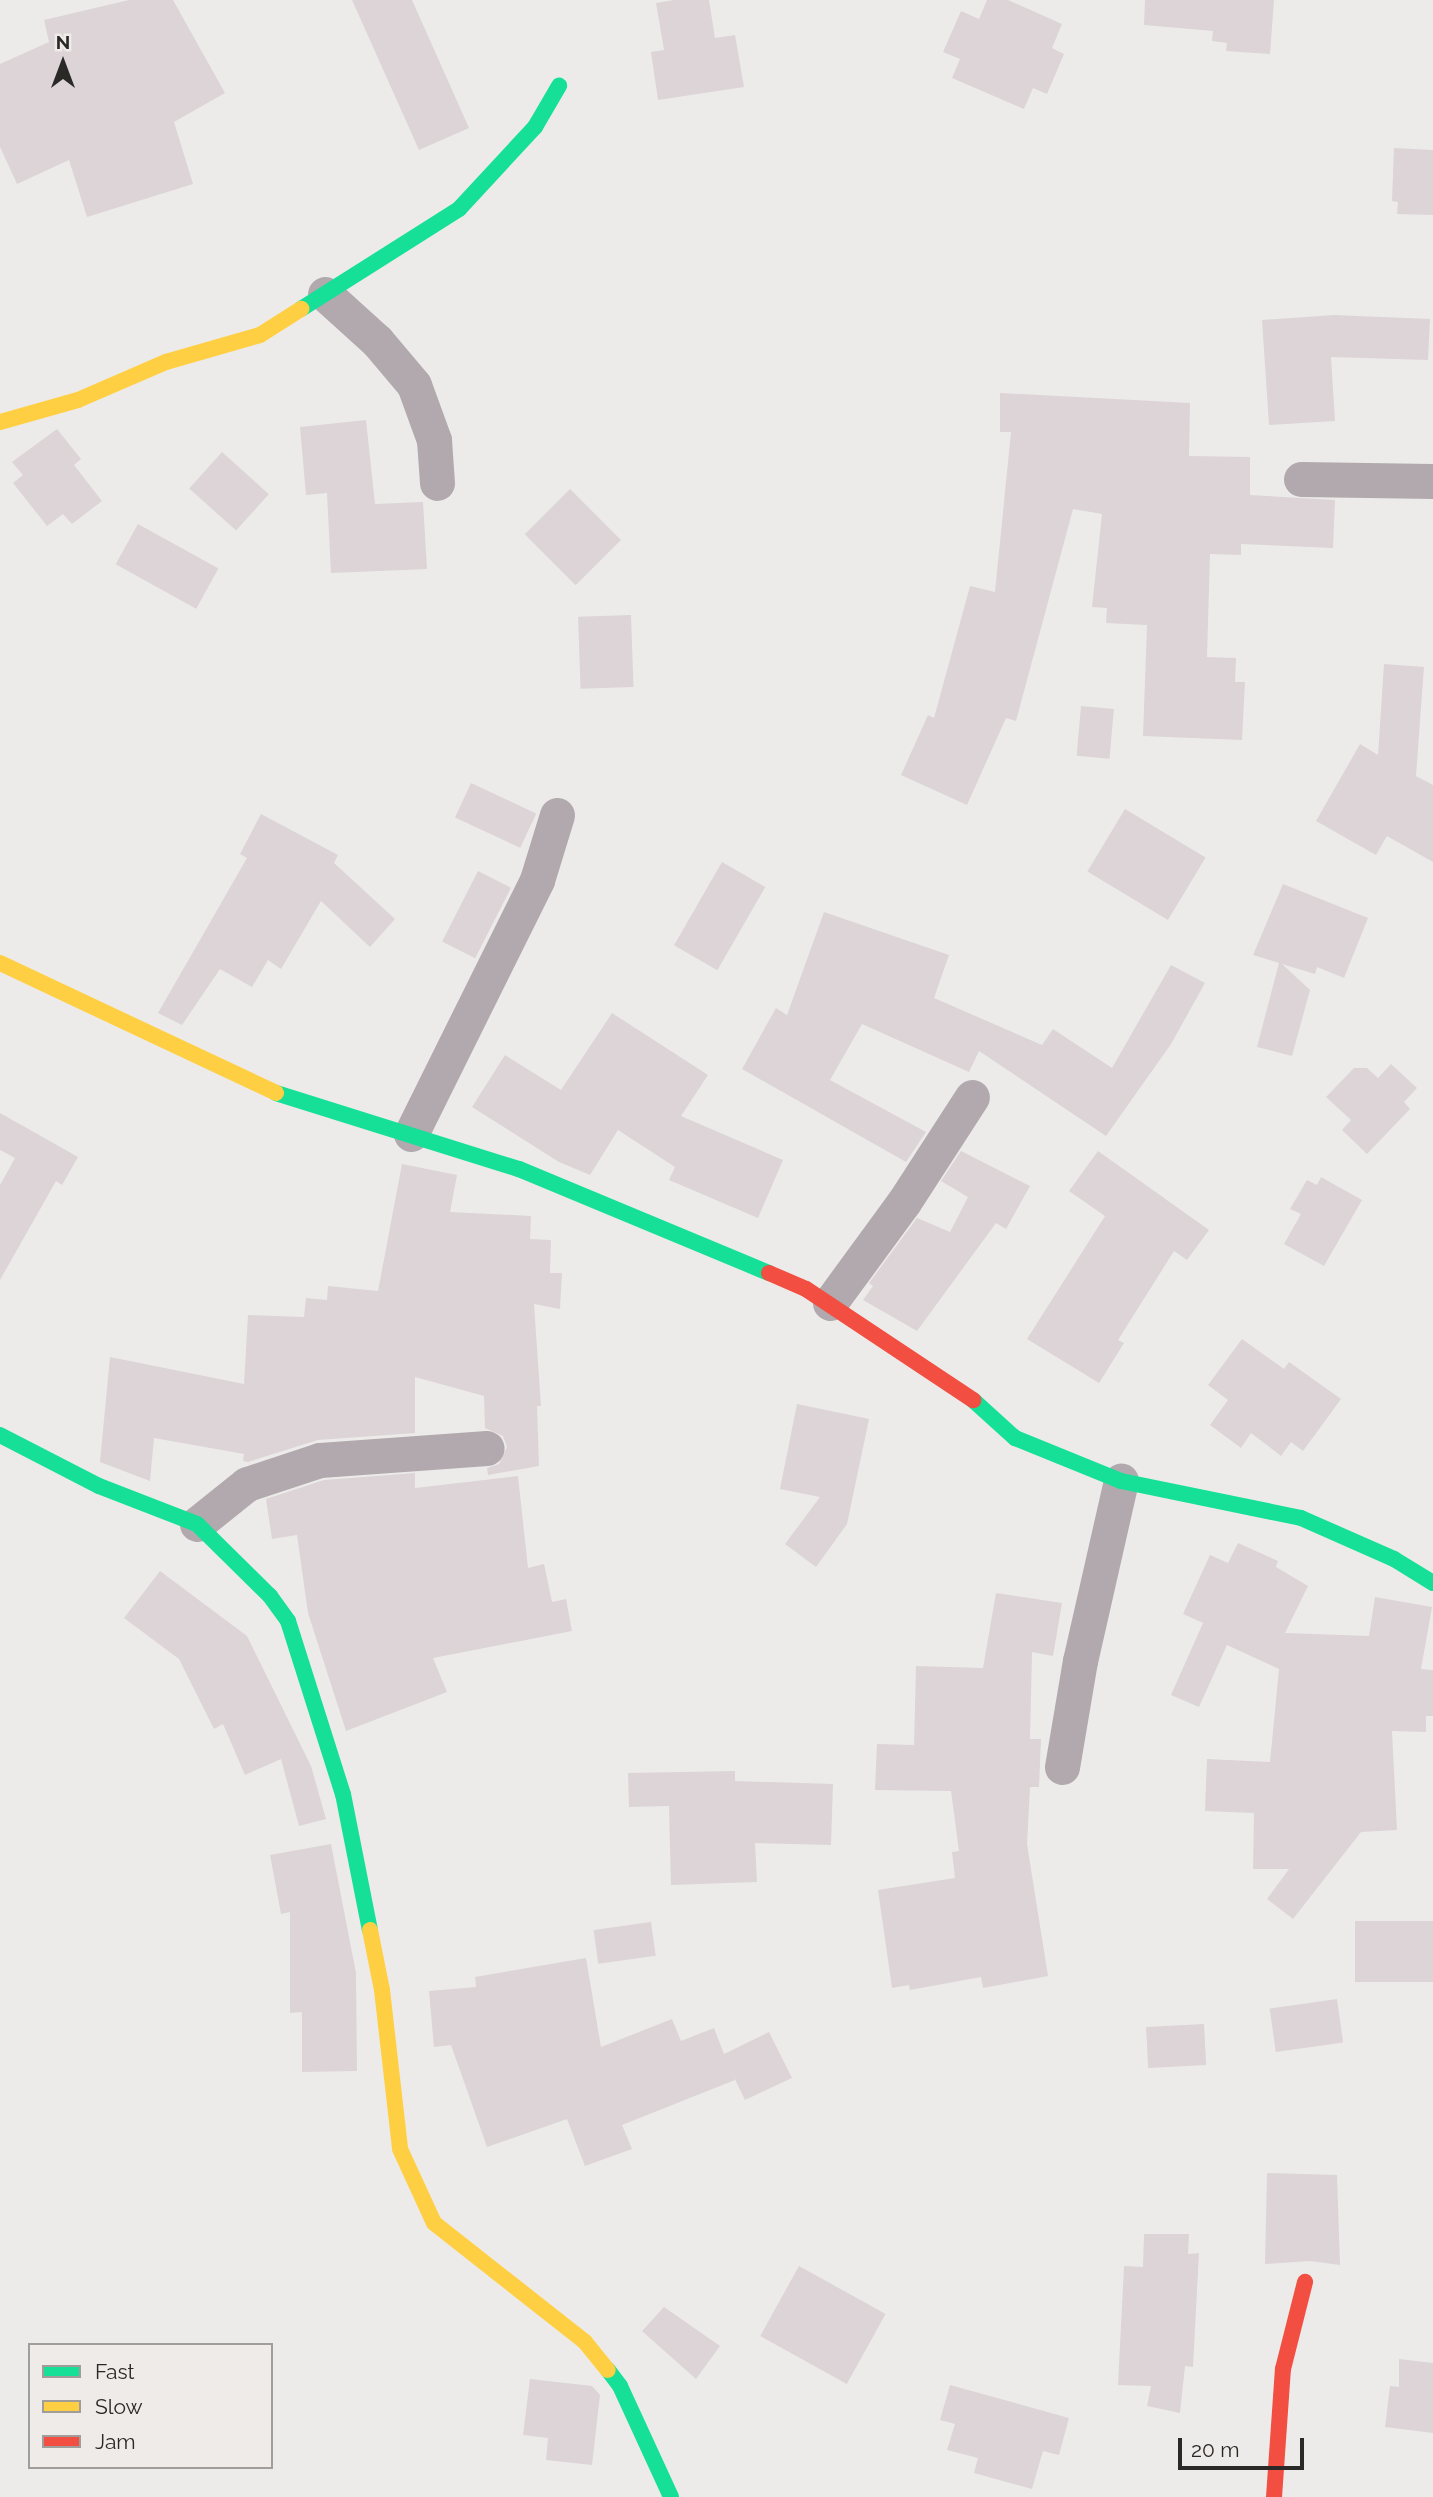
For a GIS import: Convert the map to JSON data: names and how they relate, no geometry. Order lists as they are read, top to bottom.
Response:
{
  "legend": ["Fast", "Slow", "Jam"],
  "scale_bar": "20 m",
  "north": "top"
}
